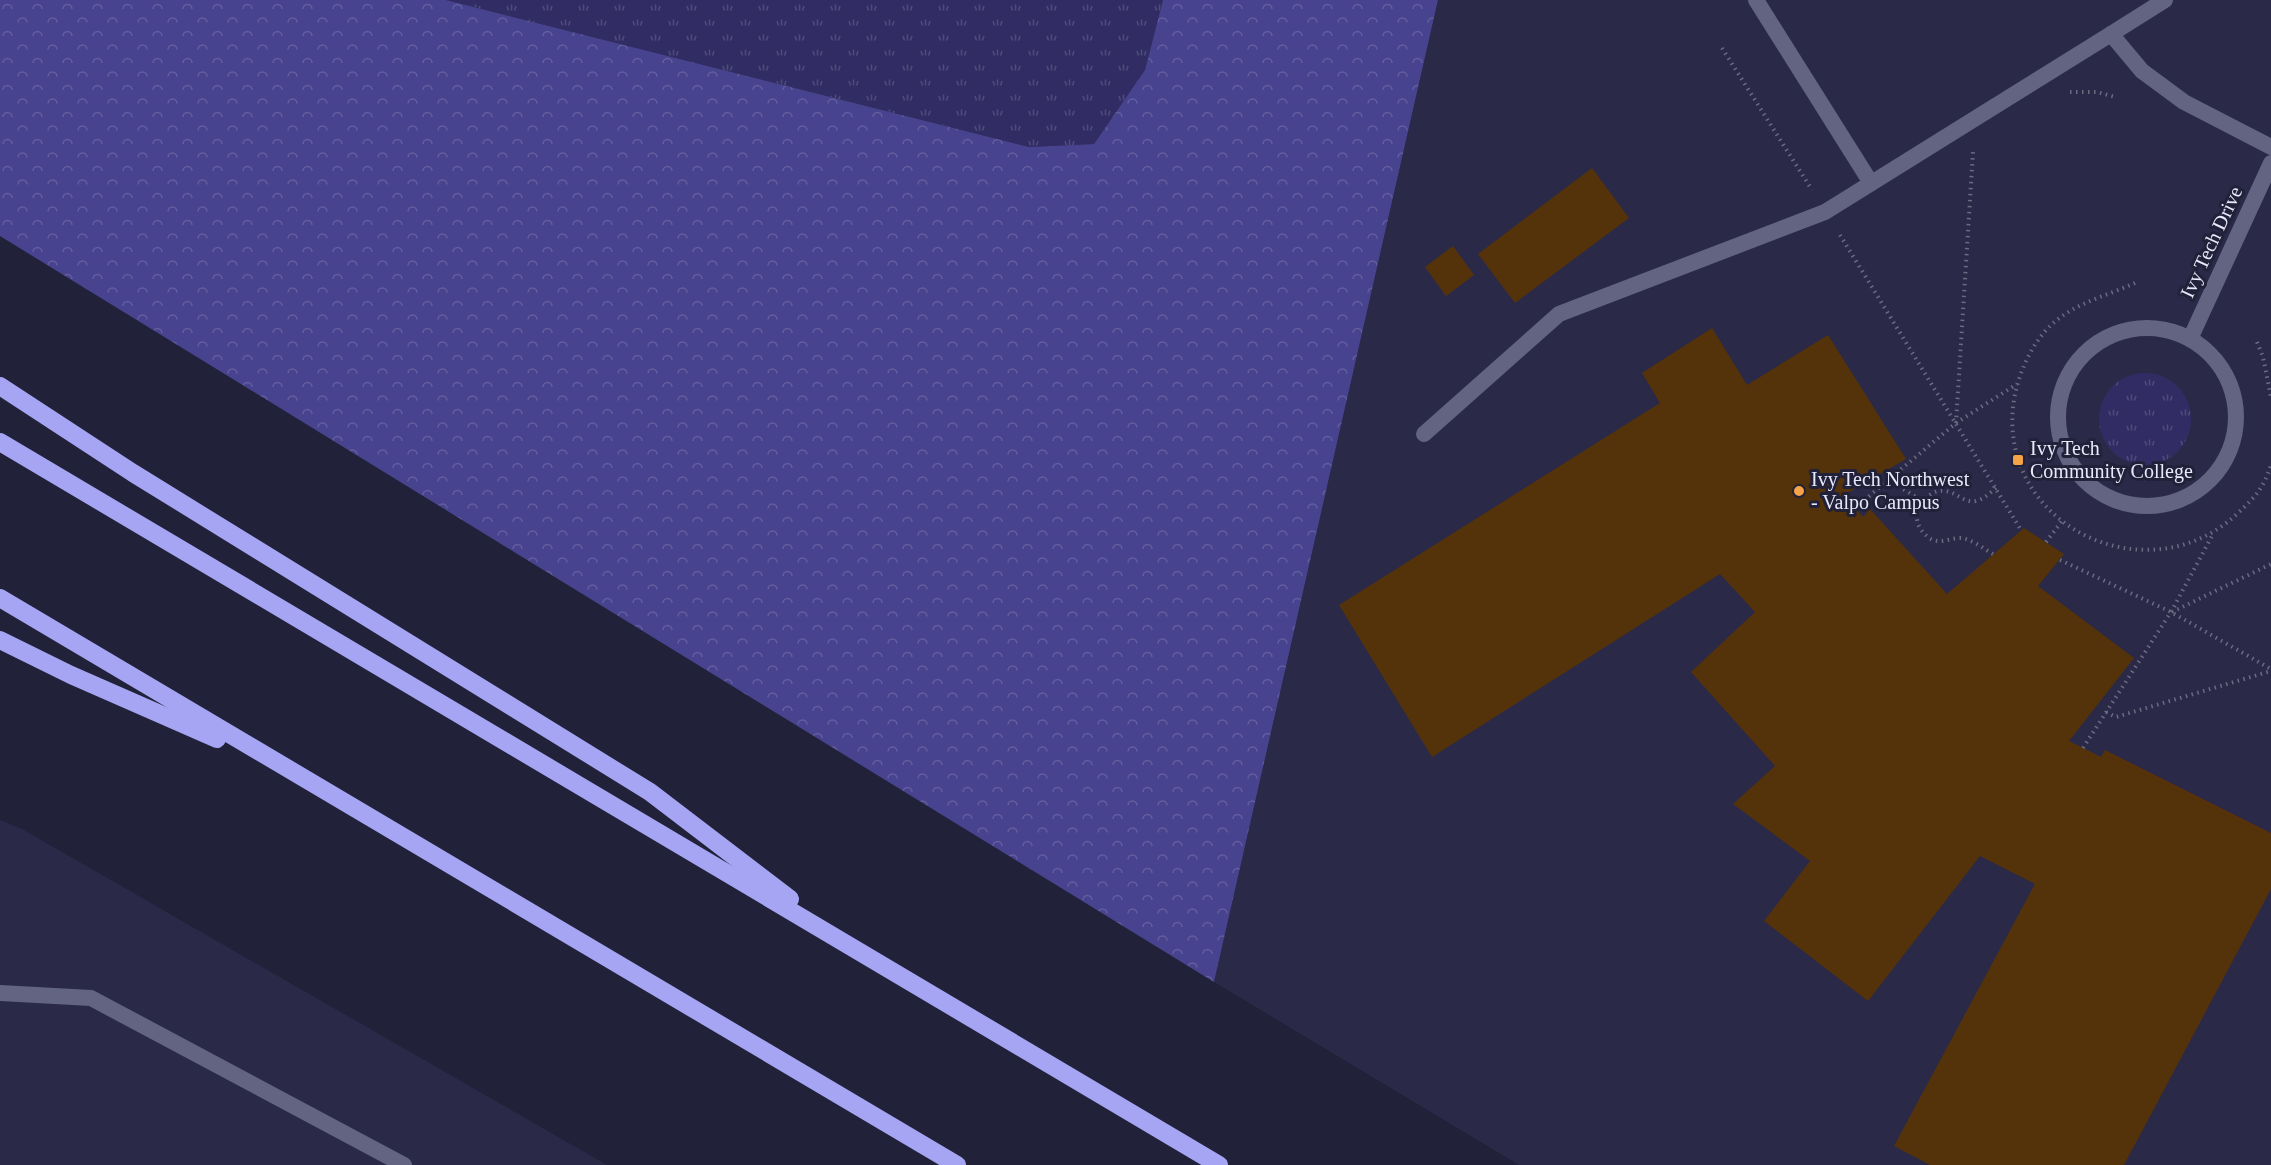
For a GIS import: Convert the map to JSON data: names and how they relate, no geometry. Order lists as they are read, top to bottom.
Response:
{
  "streets": {
    "street": ["Ivy Tech Drive"]
  },
  "places": {
    "transit": ["Ivy Tech Community College"],
    "other": ["Ivy Tech Northwest - Valpo Campus"]
  }
}
